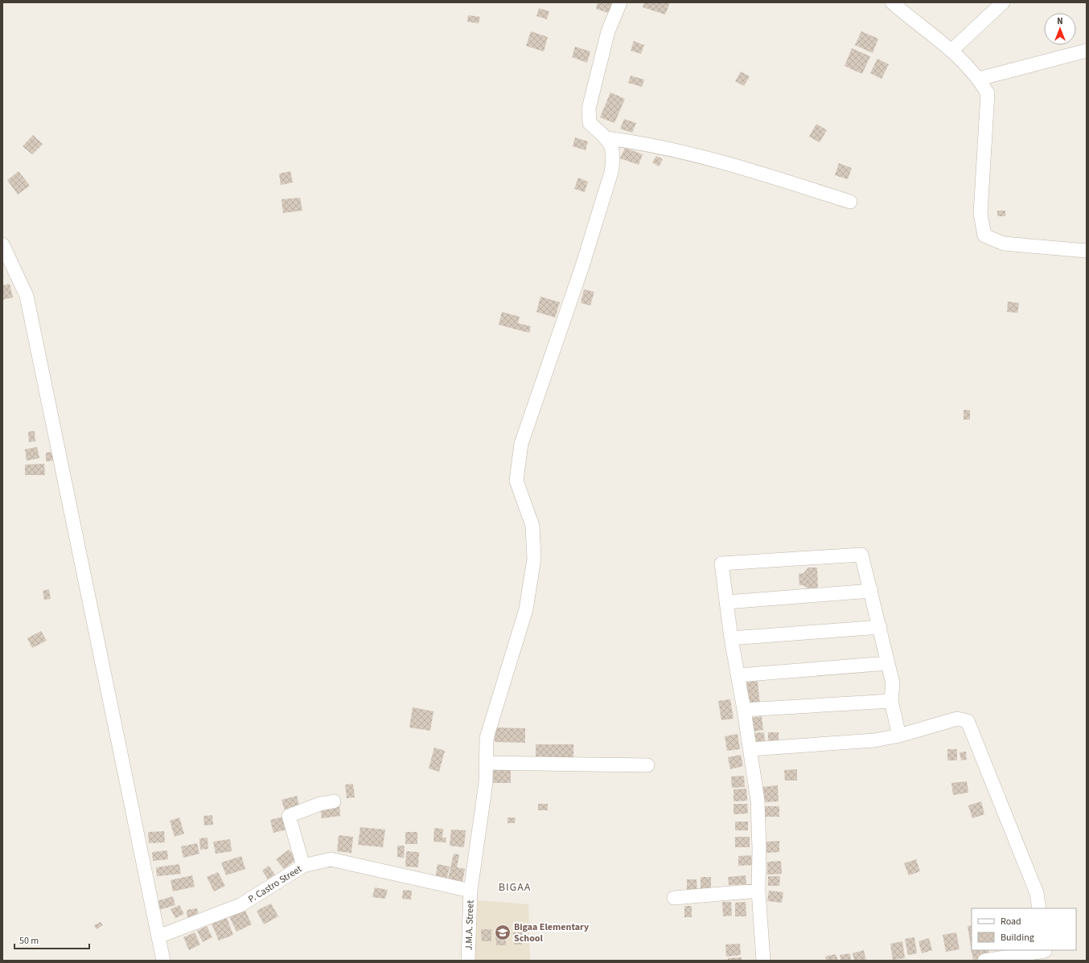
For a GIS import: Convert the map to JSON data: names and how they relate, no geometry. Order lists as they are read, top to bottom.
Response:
{
  "streets": {
    "street": ["P. Castro Street", "J.M.A. Street"]
  },
  "crossings": [
    ["P. Castro Street", "J.M.A. Street"]
  ],
  "districts": ["BIGAA"],
  "places": {
    "school or university": ["Bigaa Elementary School"]
  },
  "legend": ["Road", "Building"],
  "scale_bar": "50 m",
  "north": "top"
}
